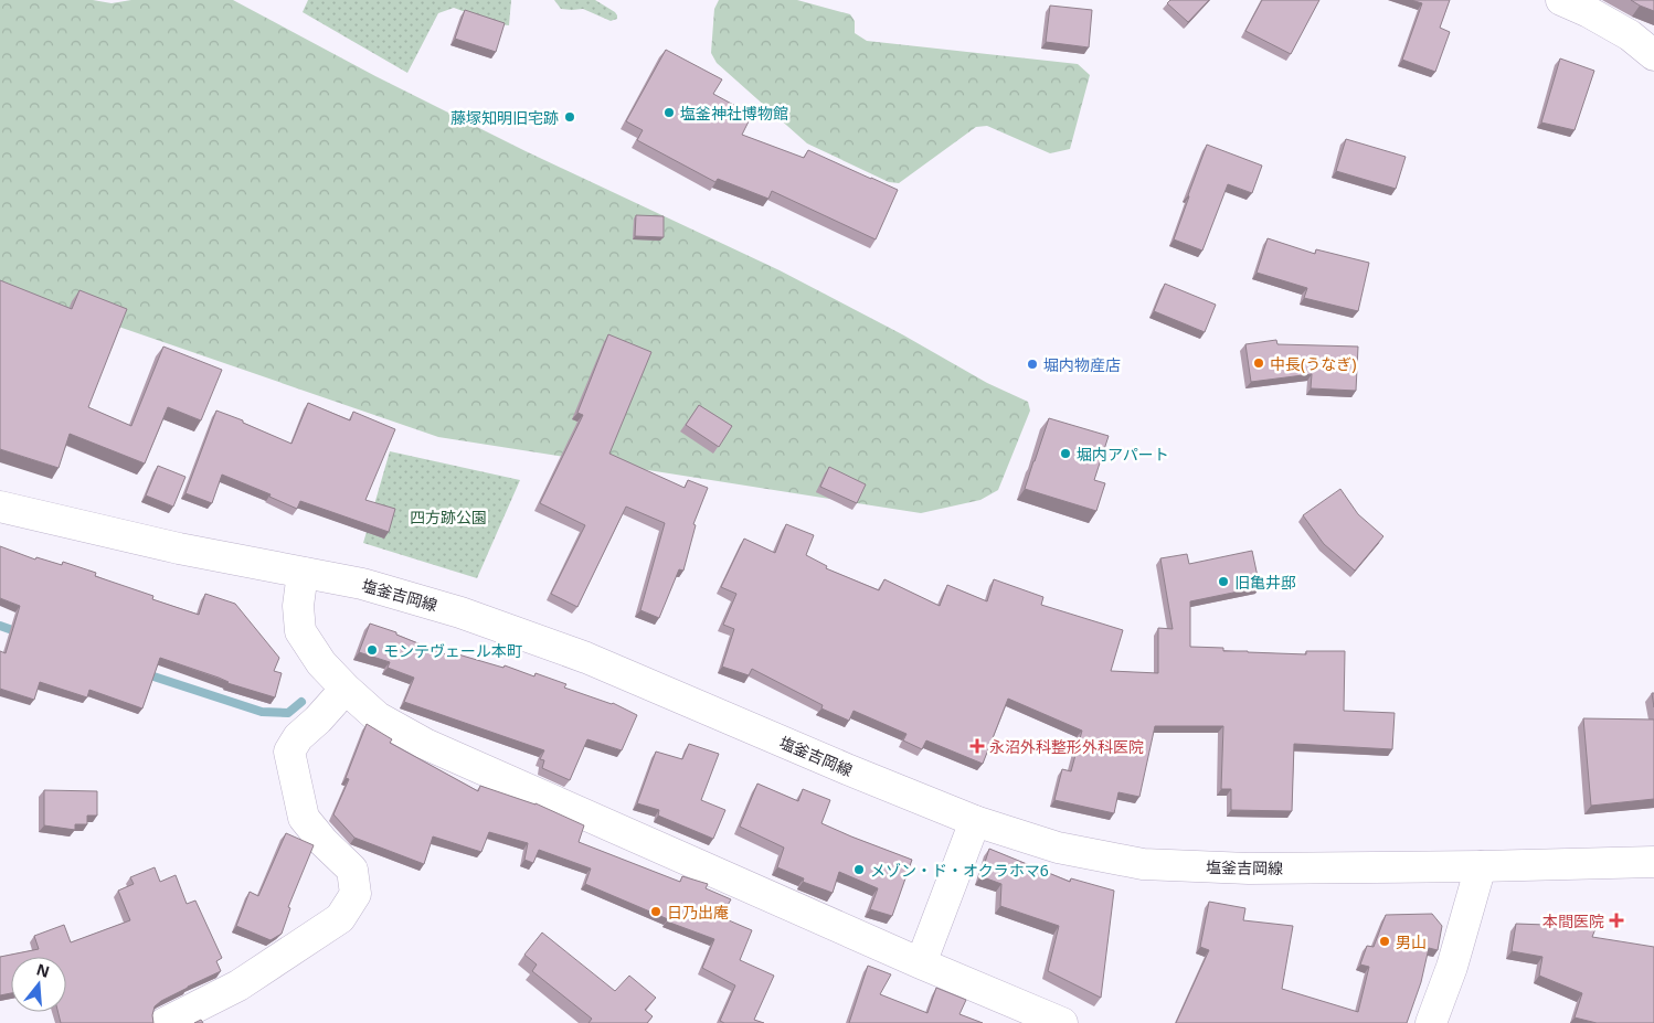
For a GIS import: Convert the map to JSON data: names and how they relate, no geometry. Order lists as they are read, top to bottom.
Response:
{
  "streets": {
    "street": ["塩釜吉岡線"]
  },
  "parks": ["四方跡公園"],
  "places": {
    "other": [
      "塩釜神社博物館",
      "藤塚知明旧宅跡",
      "中長(うなぎ)",
      "堀内物産店",
      "堀内アパート",
      "旧亀井邸",
      "モンテヴェール本町",
      "メゾン・ド・オクラホマ6",
      "日乃出庵",
      "男山"
    ],
    "health": ["永沼外科整形外科医院", "本間医院"]
  },
  "north": "top"
}
